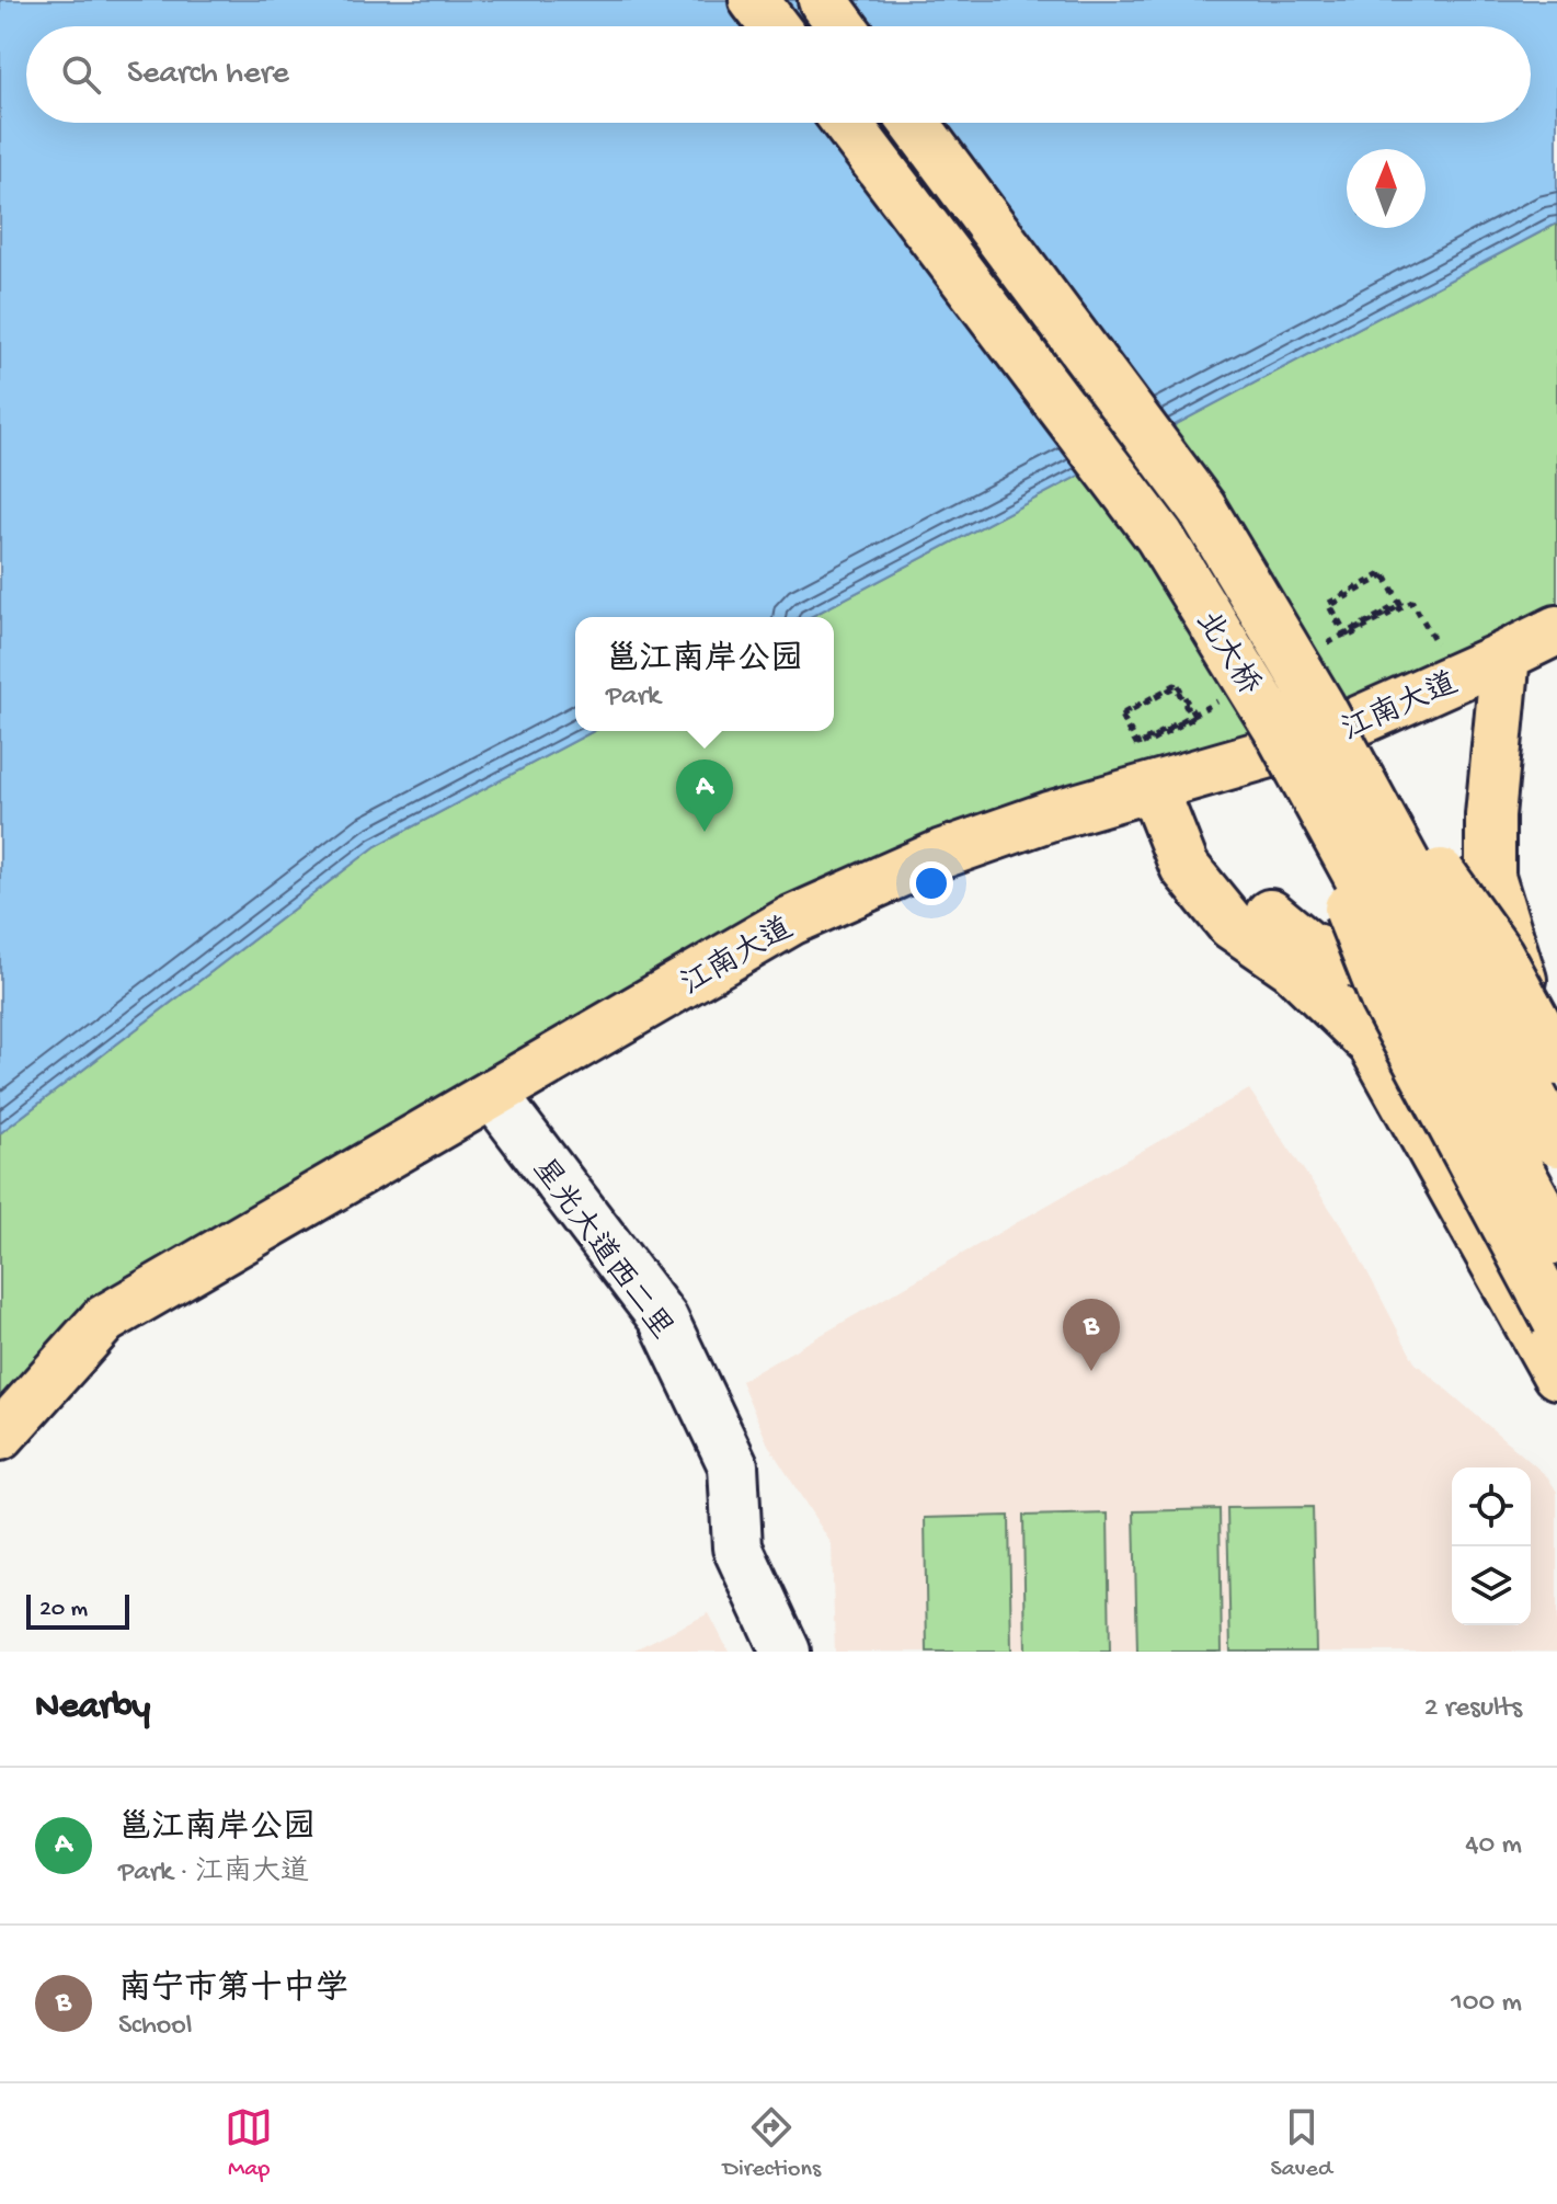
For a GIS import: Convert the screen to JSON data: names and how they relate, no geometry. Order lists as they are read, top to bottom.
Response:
{
  "streets": {
    "main road": ["北大桥", "江南大道"],
    "street": ["星光大道西二里"]
  },
  "crossings": [
    ["江南大道", "星光大道西二里"]
  ],
  "scale_bar": "20 m",
  "north": "top",
  "page": {
    "search": "Search here",
    "popup": ["邕江南岸公园", "Park"],
    "pins": ["A", "B"],
    "scale": "20 m",
    "heading": ["Nearby", "2 results"],
    "list": [
      {
        "mark": "A",
        "name": "邕江南岸公园",
        "note": "Park · 江南大道",
        "value": "40 m"
      },
      {
        "mark": "B",
        "name": "南宁市第十中学",
        "note": "School",
        "value": "100 m"
      }
    ],
    "nav": ["Map", "Directions", "Saved"]
  }
}
